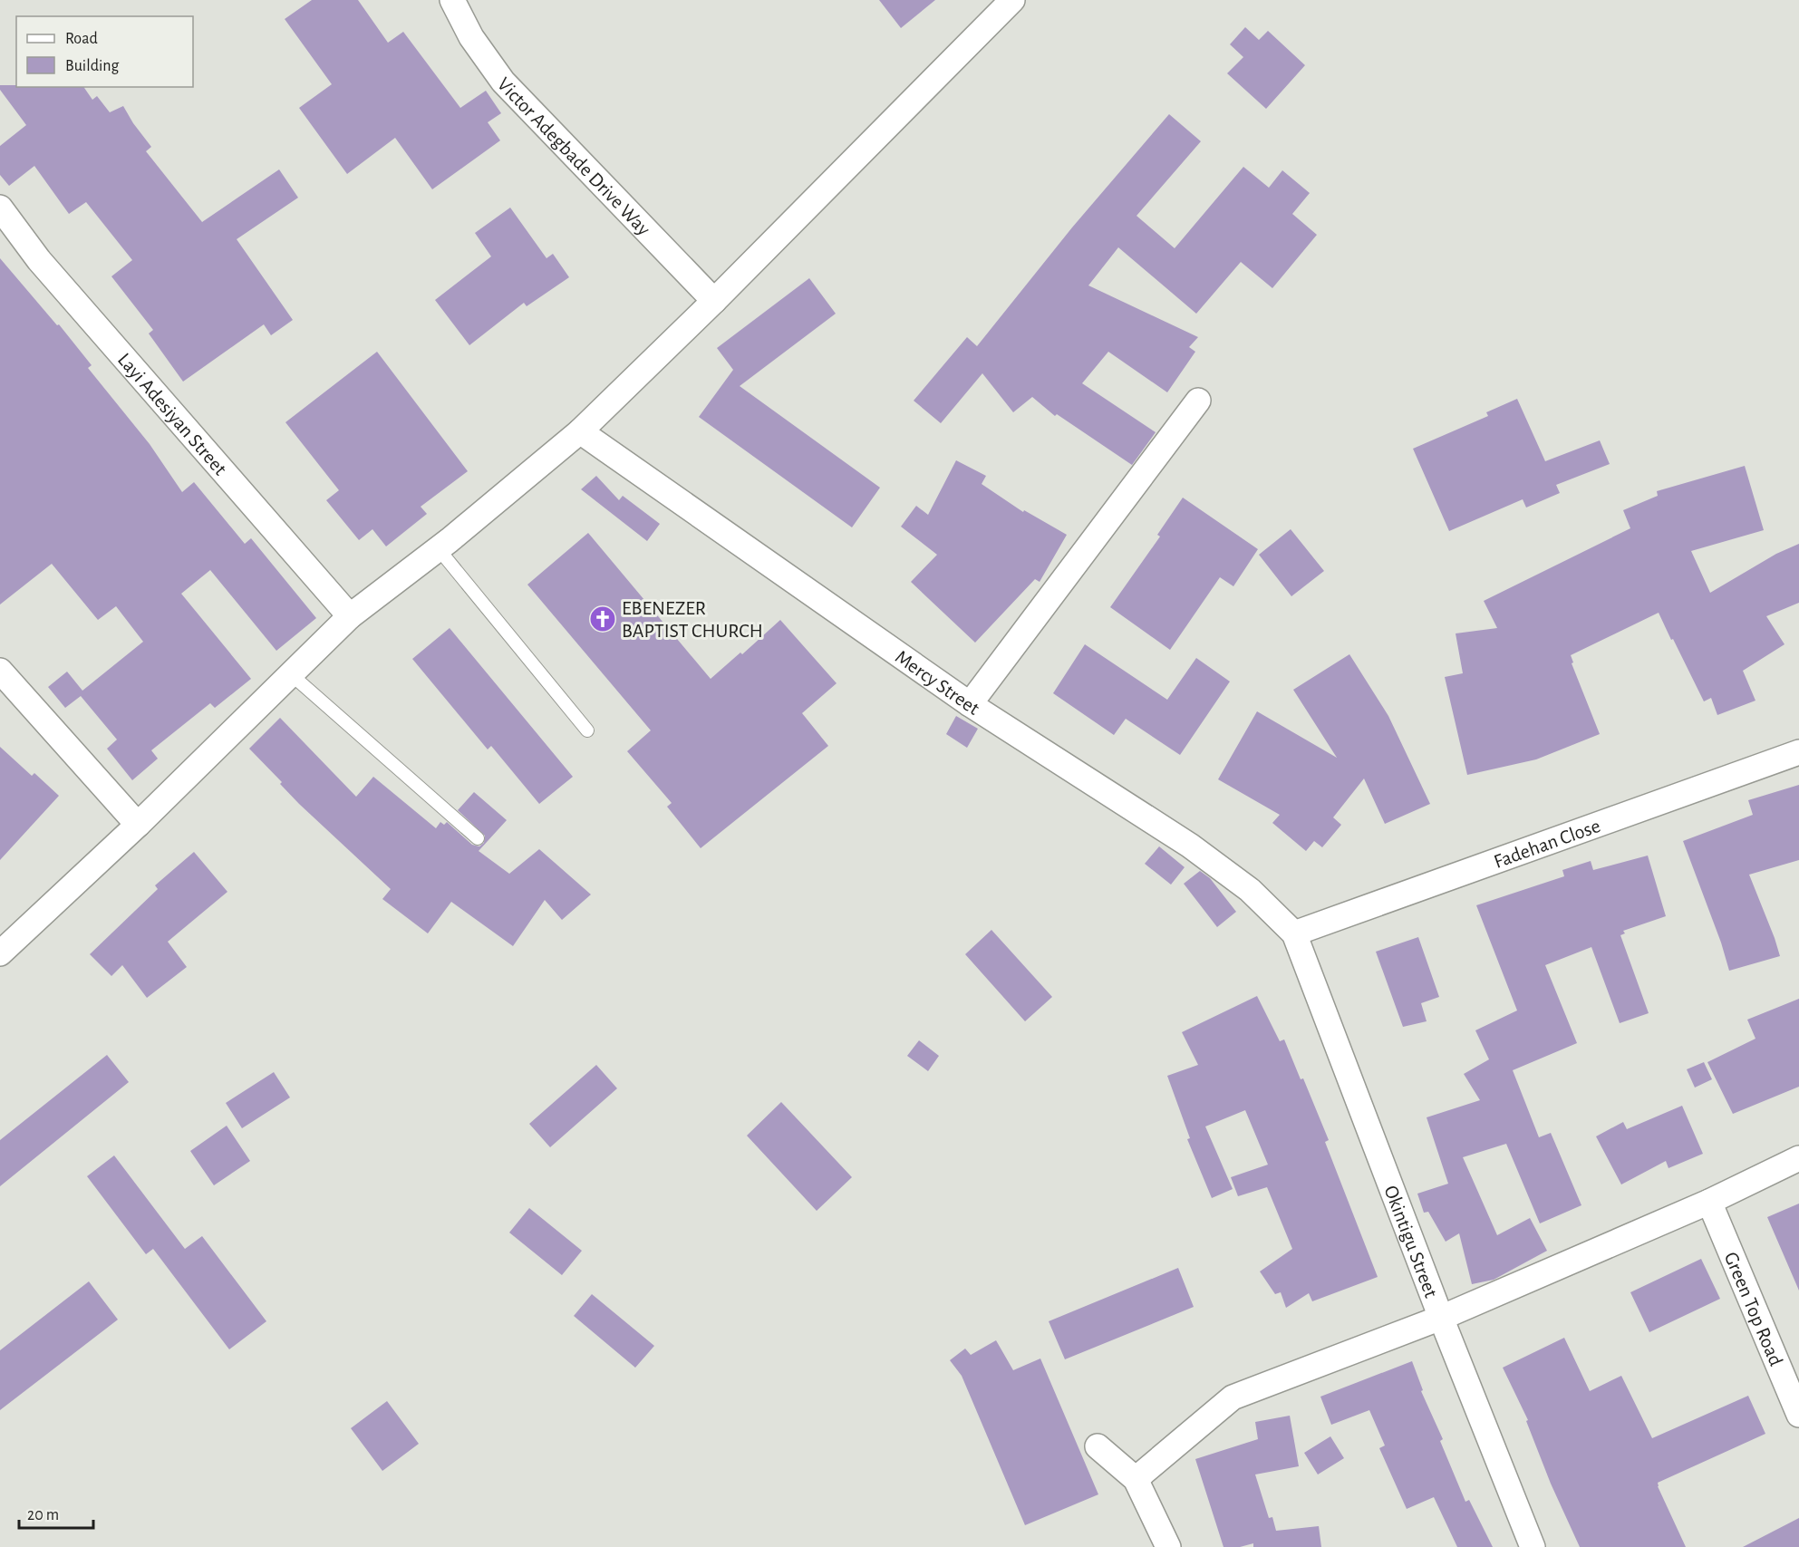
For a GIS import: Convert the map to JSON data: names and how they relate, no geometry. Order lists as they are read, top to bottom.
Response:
{
  "streets": {
    "street": [
      "Victor Adegbade Drive Way",
      "Layi Adesiyan Street",
      "Mercy Street",
      "Fadehan Close",
      "Okintigu Street",
      "Green Top Road"
    ]
  },
  "crossings": [
    ["Mercy Street", "Fadehan Close"],
    ["Mercy Street", "Okintigu Street"],
    ["Fadehan Close", "Okintigu Street"]
  ],
  "places": {
    "church": ["EBENEZER BAPTIST CHURCH"]
  },
  "legend": ["Road", "Building"],
  "scale_bar": "20 m"
}
